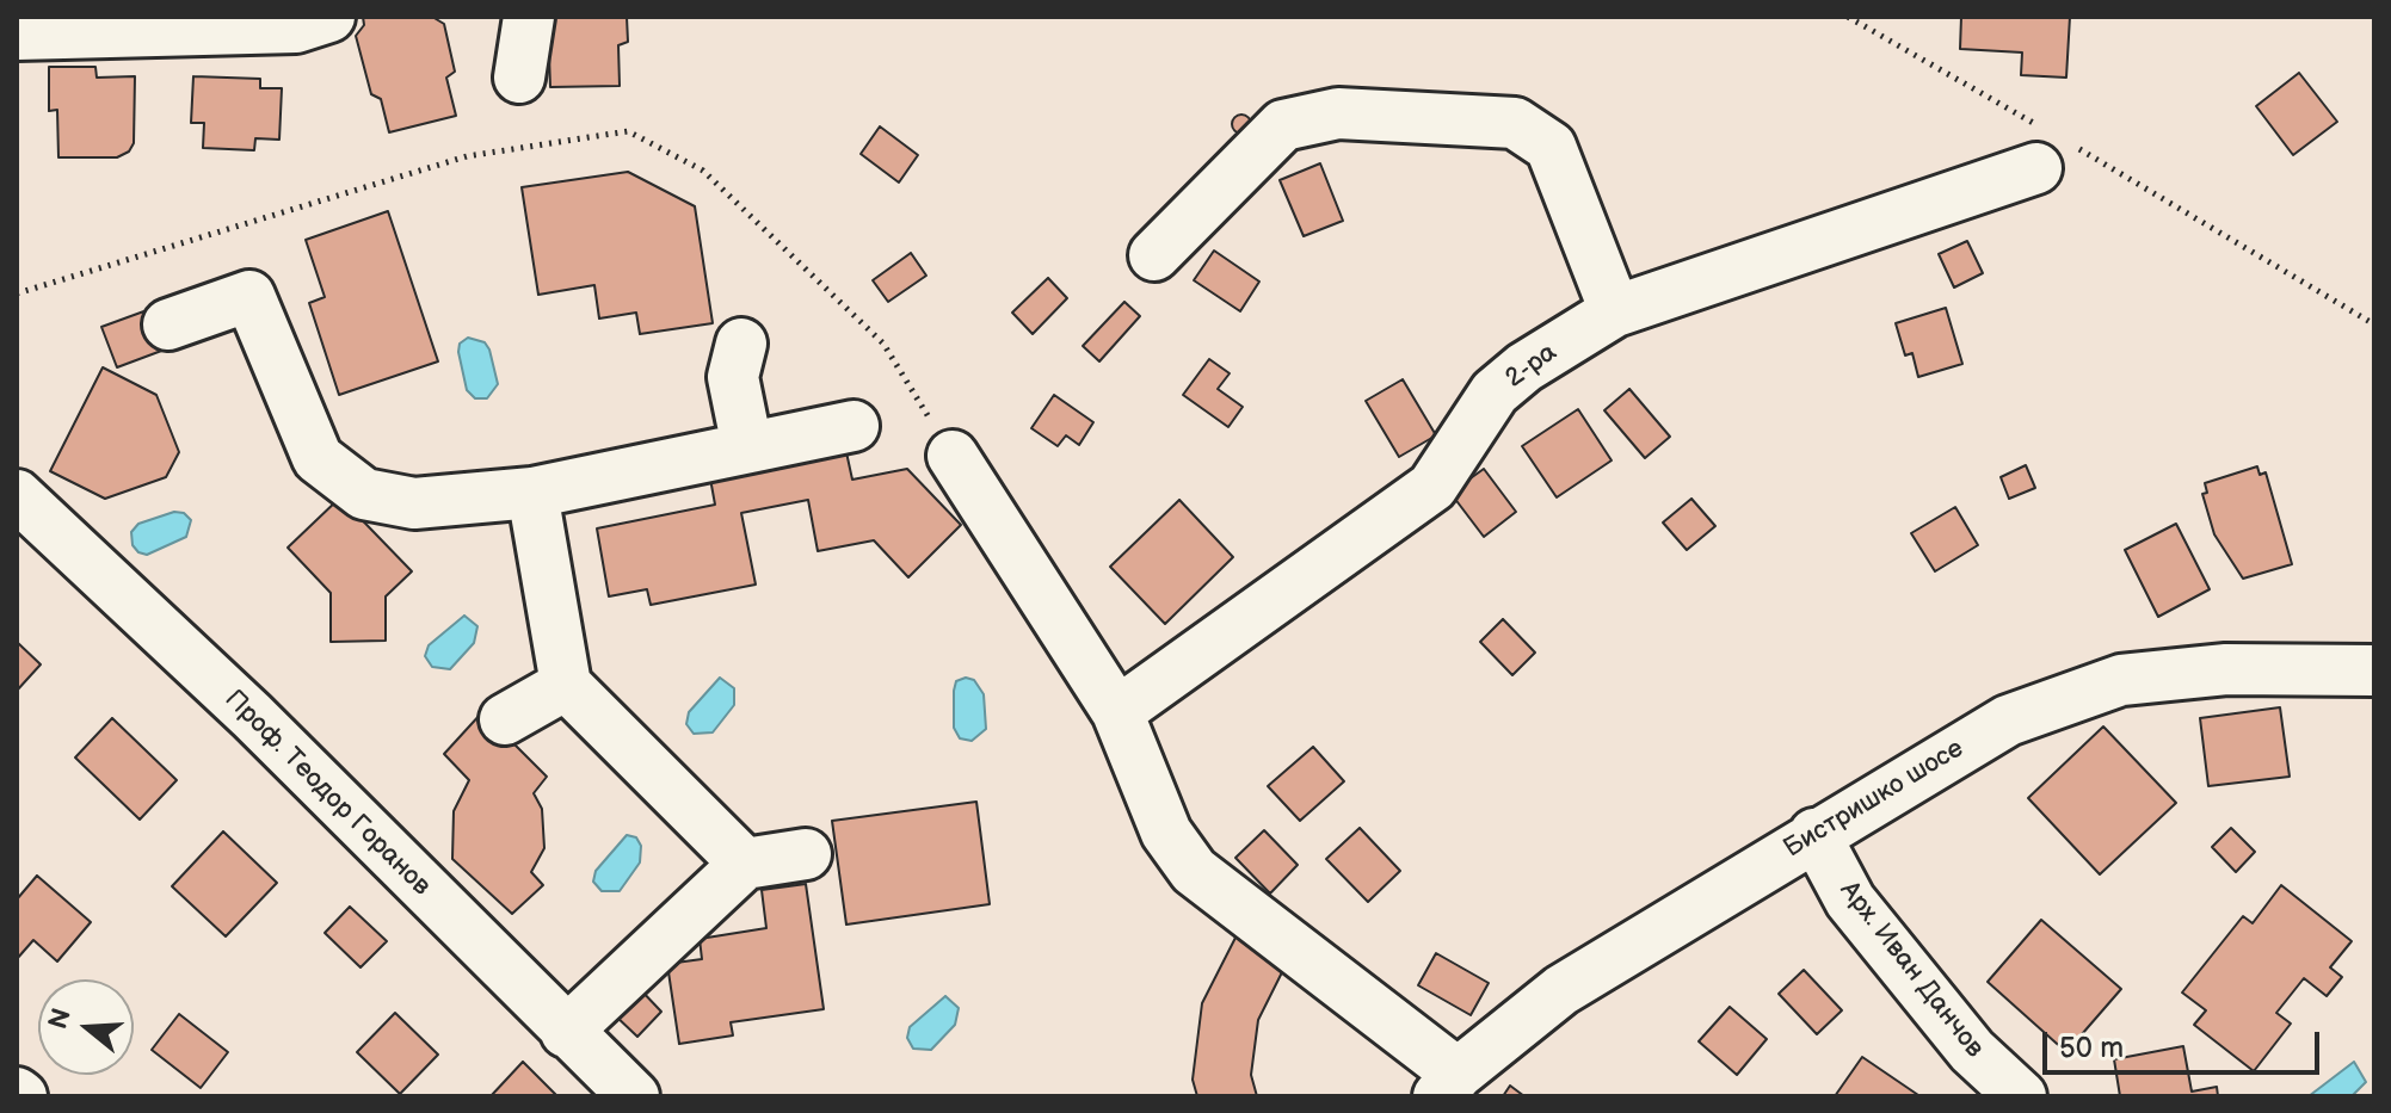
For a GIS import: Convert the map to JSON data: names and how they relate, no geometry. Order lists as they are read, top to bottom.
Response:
{
  "streets": {
    "street": [
      "2-ра",
      "Проф. Теодор Горанов",
      "Бистришко шосе",
      "Арх. Иван Данчов"
    ]
  },
  "crossings": [
    ["Бистришко шосе", "Арх. Иван Данчов"]
  ],
  "scale_bar": "50 m",
  "north": "left"
}
